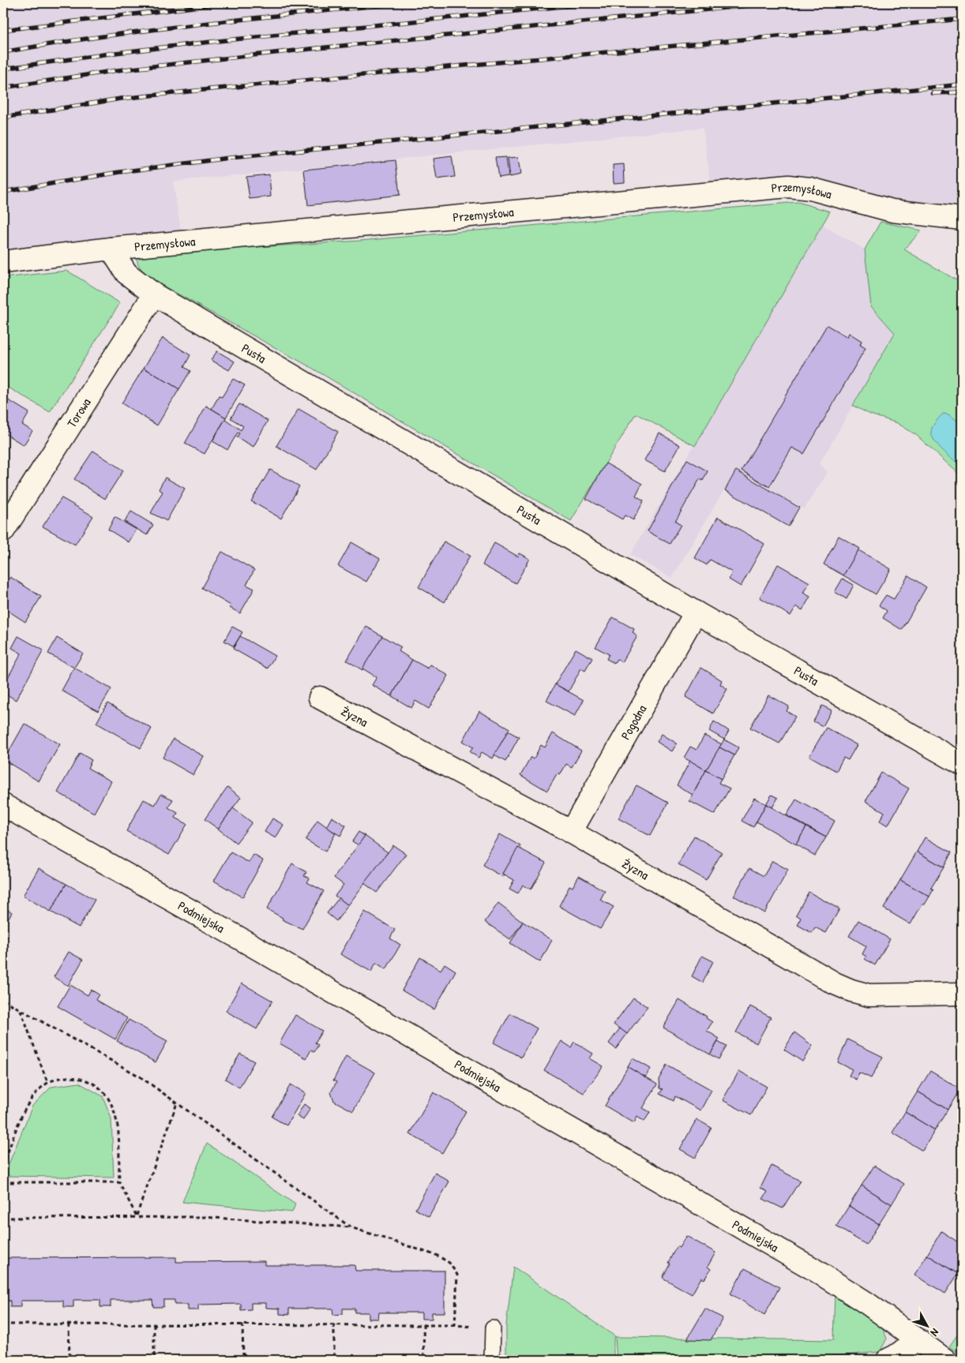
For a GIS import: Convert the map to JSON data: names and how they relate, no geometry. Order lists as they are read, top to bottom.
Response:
{
  "streets": {
    "street": [
      "Przemysłowa",
      "Pusta",
      "Torowa",
      "Żyzna",
      "Pogodna",
      "Podmiejska"
    ]
  },
  "crossings": [
    ["Przemysłowa", "Pusta"],
    ["Pusta", "Torowa"],
    ["Pusta", "Pogodna"],
    ["Żyzna", "Pogodna"]
  ],
  "north": "bottom right"
}
